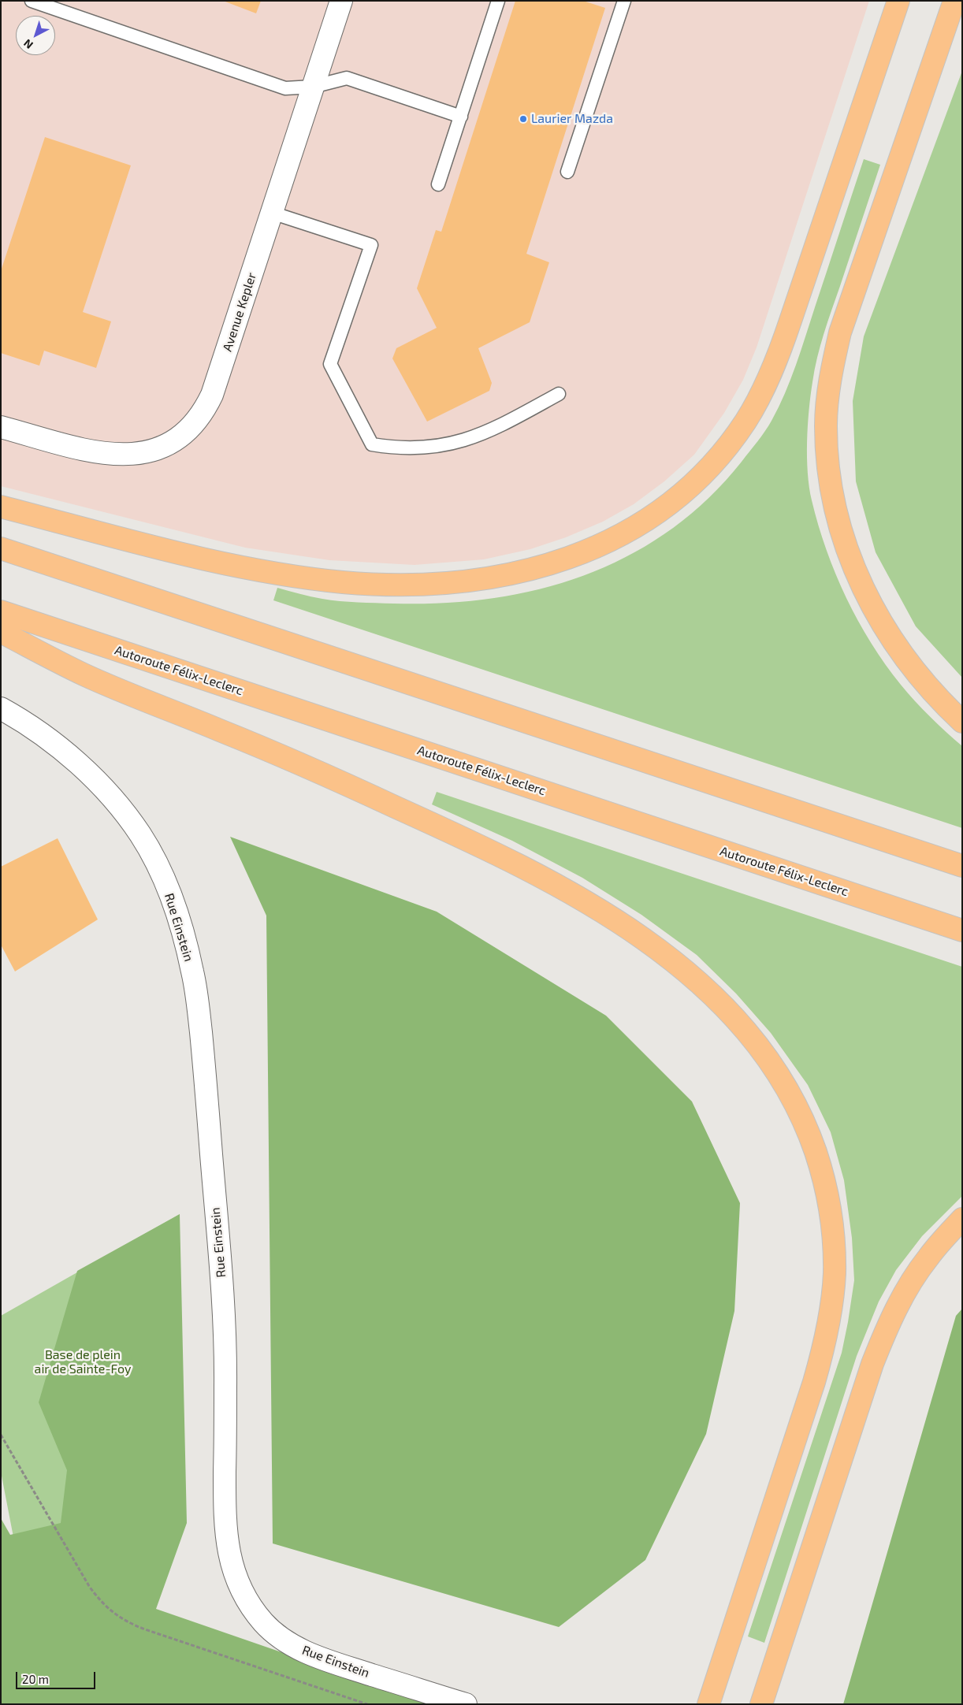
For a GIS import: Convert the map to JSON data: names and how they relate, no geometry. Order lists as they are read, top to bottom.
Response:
{
  "streets": {
    "highway": ["Autoroute Félix-Leclerc"],
    "street": ["Avenue Kepler", "Rue Einstein"]
  },
  "parks": ["Base de plein air de Sainte-Foy"],
  "places": ["Laurier Mazda"],
  "scale_bar": "20 m",
  "north": "bottom left"
}
